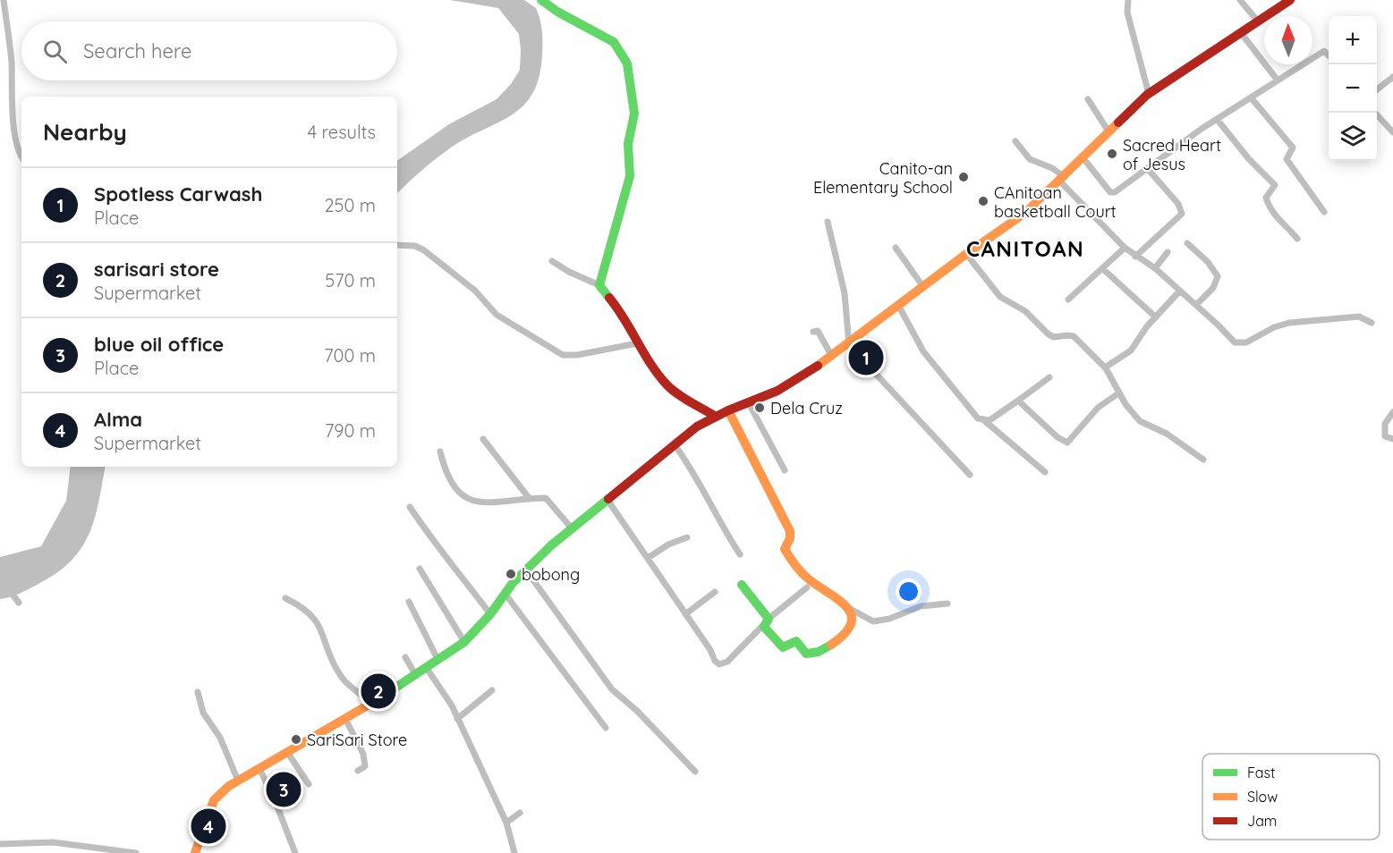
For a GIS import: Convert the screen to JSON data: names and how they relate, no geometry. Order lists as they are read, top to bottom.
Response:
{
  "districts": ["CANITOAN"],
  "places": [
    "Sacred Heart of Jesus",
    "Canito-an Elementary School",
    "CAnitoan basketball Court",
    "Dela Cruz",
    "bobong",
    "SariSari Store"
  ],
  "legend": ["Fast", "Slow", "Jam"],
  "north": "top",
  "page": {
    "map_buttons": ["+", "−"],
    "search": "Search here",
    "heading": ["Nearby", "4 results"],
    "list": [
      {
        "mark": "1",
        "name": "Spotless Carwash",
        "note": "Place",
        "value": "250 m"
      },
      {
        "mark": "2",
        "name": "sarisari store",
        "note": "Supermarket",
        "value": "570 m"
      },
      {
        "mark": "3",
        "name": "blue oil office",
        "note": "Place",
        "value": "700 m"
      },
      {
        "mark": "4",
        "name": "Alma",
        "note": "Supermarket",
        "value": "790 m"
      }
    ],
    "pins": [
      "1",
      "2",
      "3",
      "4"
    ]
  }
}
